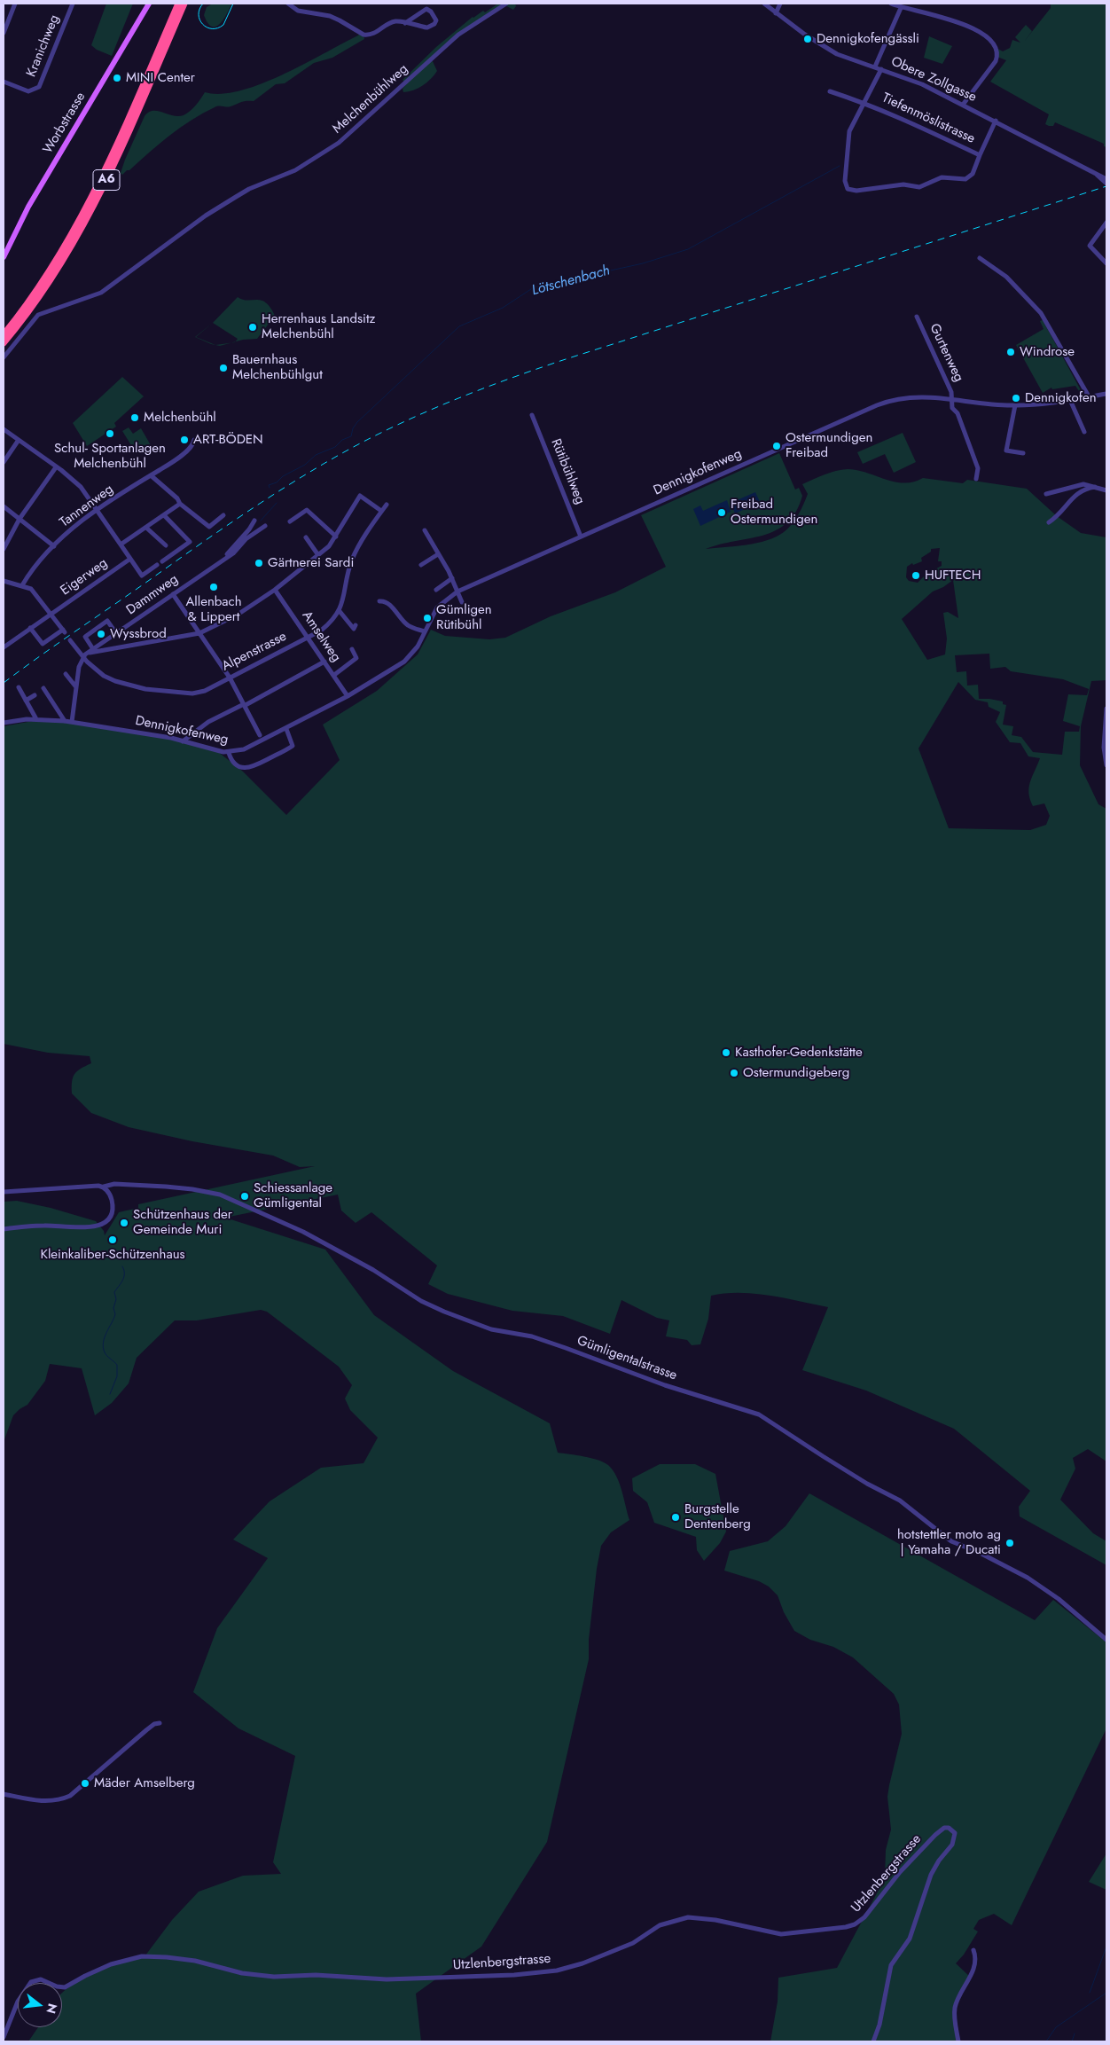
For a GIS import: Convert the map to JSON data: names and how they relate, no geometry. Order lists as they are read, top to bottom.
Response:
{
  "streets": {
    "highway": ["A6"],
    "main road": ["Worbstrasse"],
    "street": [
      "Kranichweg",
      "Obere Zollgasse",
      "Melchenbühlweg",
      "Tiefenmöslistrasse",
      "Gurtenweg",
      "Rütibühlweg",
      "Dennigkofenweg",
      "Tannenweg",
      "Eigerweg",
      "Dammweg",
      "Amselweg",
      "Alpenstrasse",
      "Gümligentalstrasse",
      "Utzlenbergstrasse"
    ]
  },
  "crossings": [
    ["Obere Zollgasse", "Tiefenmöslistrasse"],
    ["Gurtenweg", "Dennigkofenweg"],
    ["Rütibühlweg", "Dennigkofenweg"],
    ["Dennigkofenweg", "Amselweg"],
    ["Dammweg", "Alpenstrasse"],
    ["Amselweg", "Alpenstrasse"]
  ],
  "water": ["Lötschenbach"],
  "places": [
    "Dennigkofengässli",
    "MINI Center",
    "Herrenhaus Landsitz Melchenbühl",
    "Windrose",
    "Bauernhaus Melchenbühlgut",
    "Dennigkofen",
    "Melchenbühl",
    "Schul- Sportanlagen Melchenbühl",
    "ART-BÖDEN",
    "Ostermundigen Freibad",
    "Freibad Ostermundigen",
    "Gärtnerei Sardi",
    "HUFTECH",
    "Allenbach & Lippert",
    "Gümligen Rütibühl",
    "Wyssbrod",
    "Kasthofer-Gedenkstätte",
    "Ostermundigeberg",
    "Schiessanlage Gümligental",
    "Schützenhaus der Gemeinde Muri",
    "Kleinkaliber-Schützenhaus",
    "Burgstelle Dentenberg",
    "hotstettler moto ag | Yamaha / Ducati",
    "Mäder Amselberg"
  ],
  "north": "right"
}
